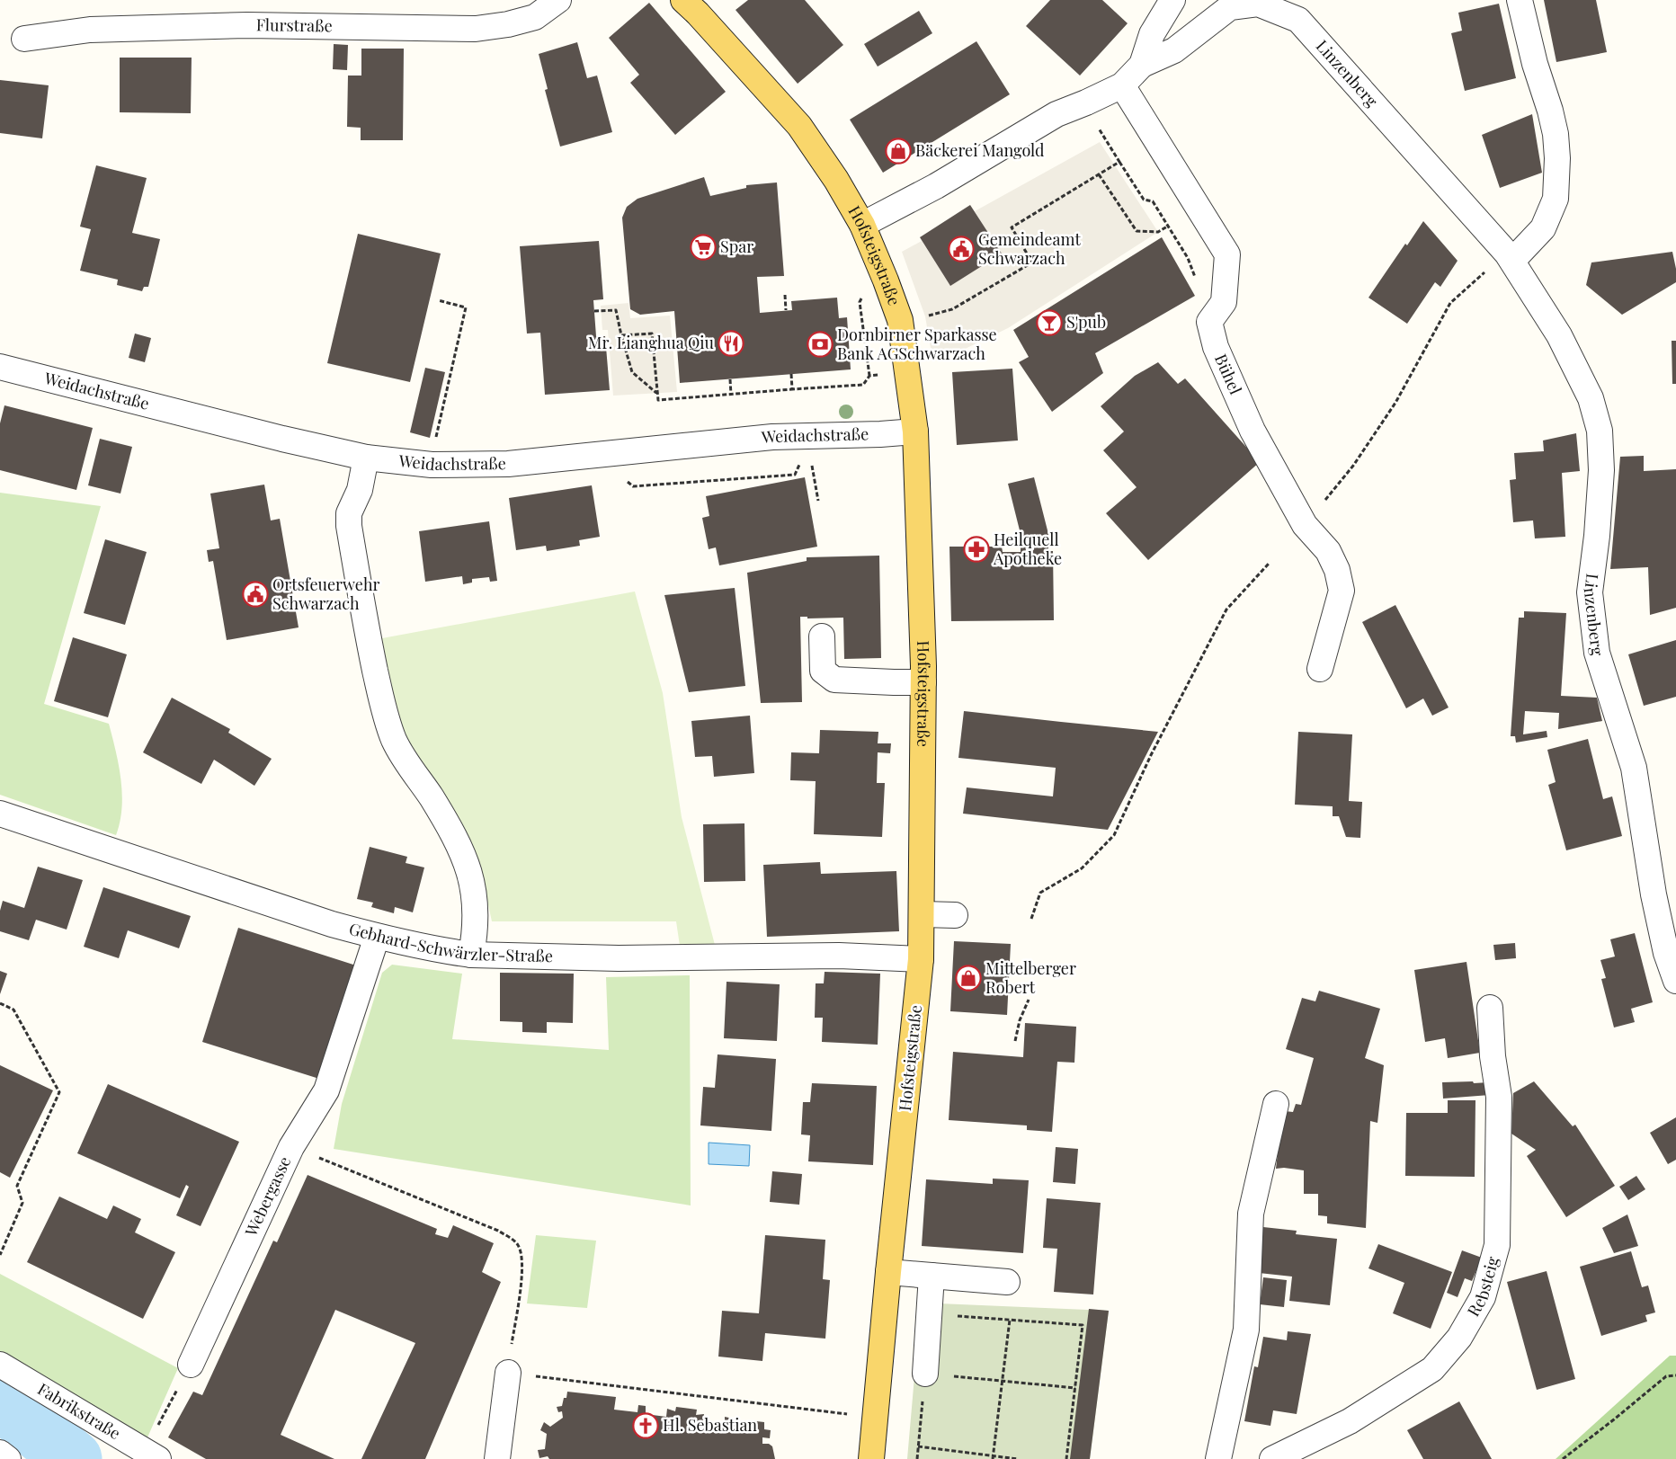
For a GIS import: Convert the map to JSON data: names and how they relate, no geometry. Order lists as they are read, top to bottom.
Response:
{
  "streets": {
    "main road": ["Hofsteigstraße"],
    "street": [
      "Flurstraße",
      "Linzenberg",
      "Bühel",
      "Weidachstraße",
      "Gebhard-Schwärzler-Straße",
      "Webergasse",
      "Rebsteig",
      "Fabrikstraße"
    ]
  },
  "crossings": [
    ["Hofsteigstraße", "Weidachstraße"],
    ["Hofsteigstraße", "Gebhard-Schwärzler-Straße"],
    ["Gebhard-Schwärzler-Straße", "Webergasse"]
  ],
  "places": {
    "shop": ["Bäckerei Mangold", "Mittelberger Robert"],
    "supermarket": ["Spar"],
    "public building": ["Gemeindeamt Schwarzach", "Ortsfeuerwehr Schwarzach"],
    "bar": ["S'pub"],
    "restaurant": ["Mr. Lianghua Qiu"],
    "bank": ["Dornbirner Sparkasse Bank AGSchwarzach"],
    "pharmacy": ["Heilquell Apotheke"],
    "church": ["Hl. Sebastian"]
  }
}
